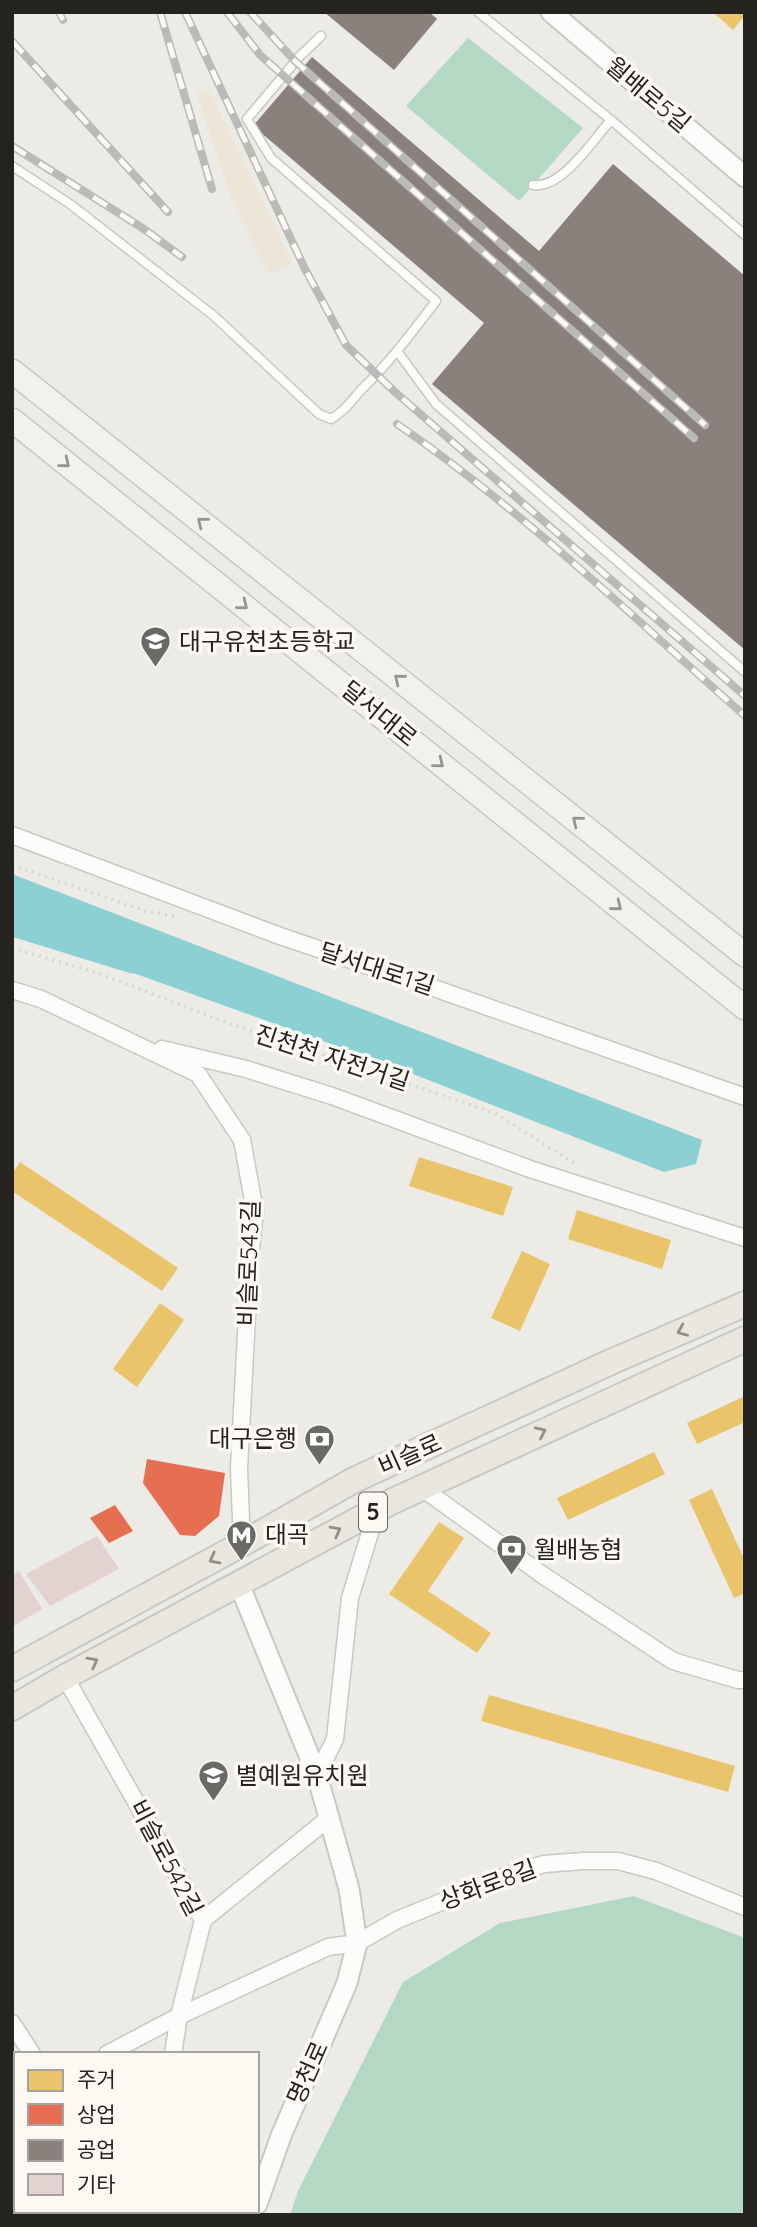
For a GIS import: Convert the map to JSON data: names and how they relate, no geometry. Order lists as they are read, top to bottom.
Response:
{
  "streets": {
    "main road": ["달서대로", "비슬로", "5"],
    "street": [
      "월배로5길",
      "달서대로1길",
      "비슬로543길",
      "비슬로542길",
      "상화로8길",
      "명천로"
    ],
    "path": ["진천천 자전거길"]
  },
  "crossings": [
    ["비슬로543길", "비슬로"],
    ["비슬로", "비슬로542길"],
    ["비슬로", "명천로"],
    ["상화로8길", "명천로"]
  ],
  "places": {
    "school or university": ["대구유천초등학교", "별예원유치원"],
    "bank": ["대구은행", "월배농협"],
    "metro station": ["대곡"]
  },
  "legend": [
    "주거",
    "상업",
    "공업",
    "기타"
  ]
}
